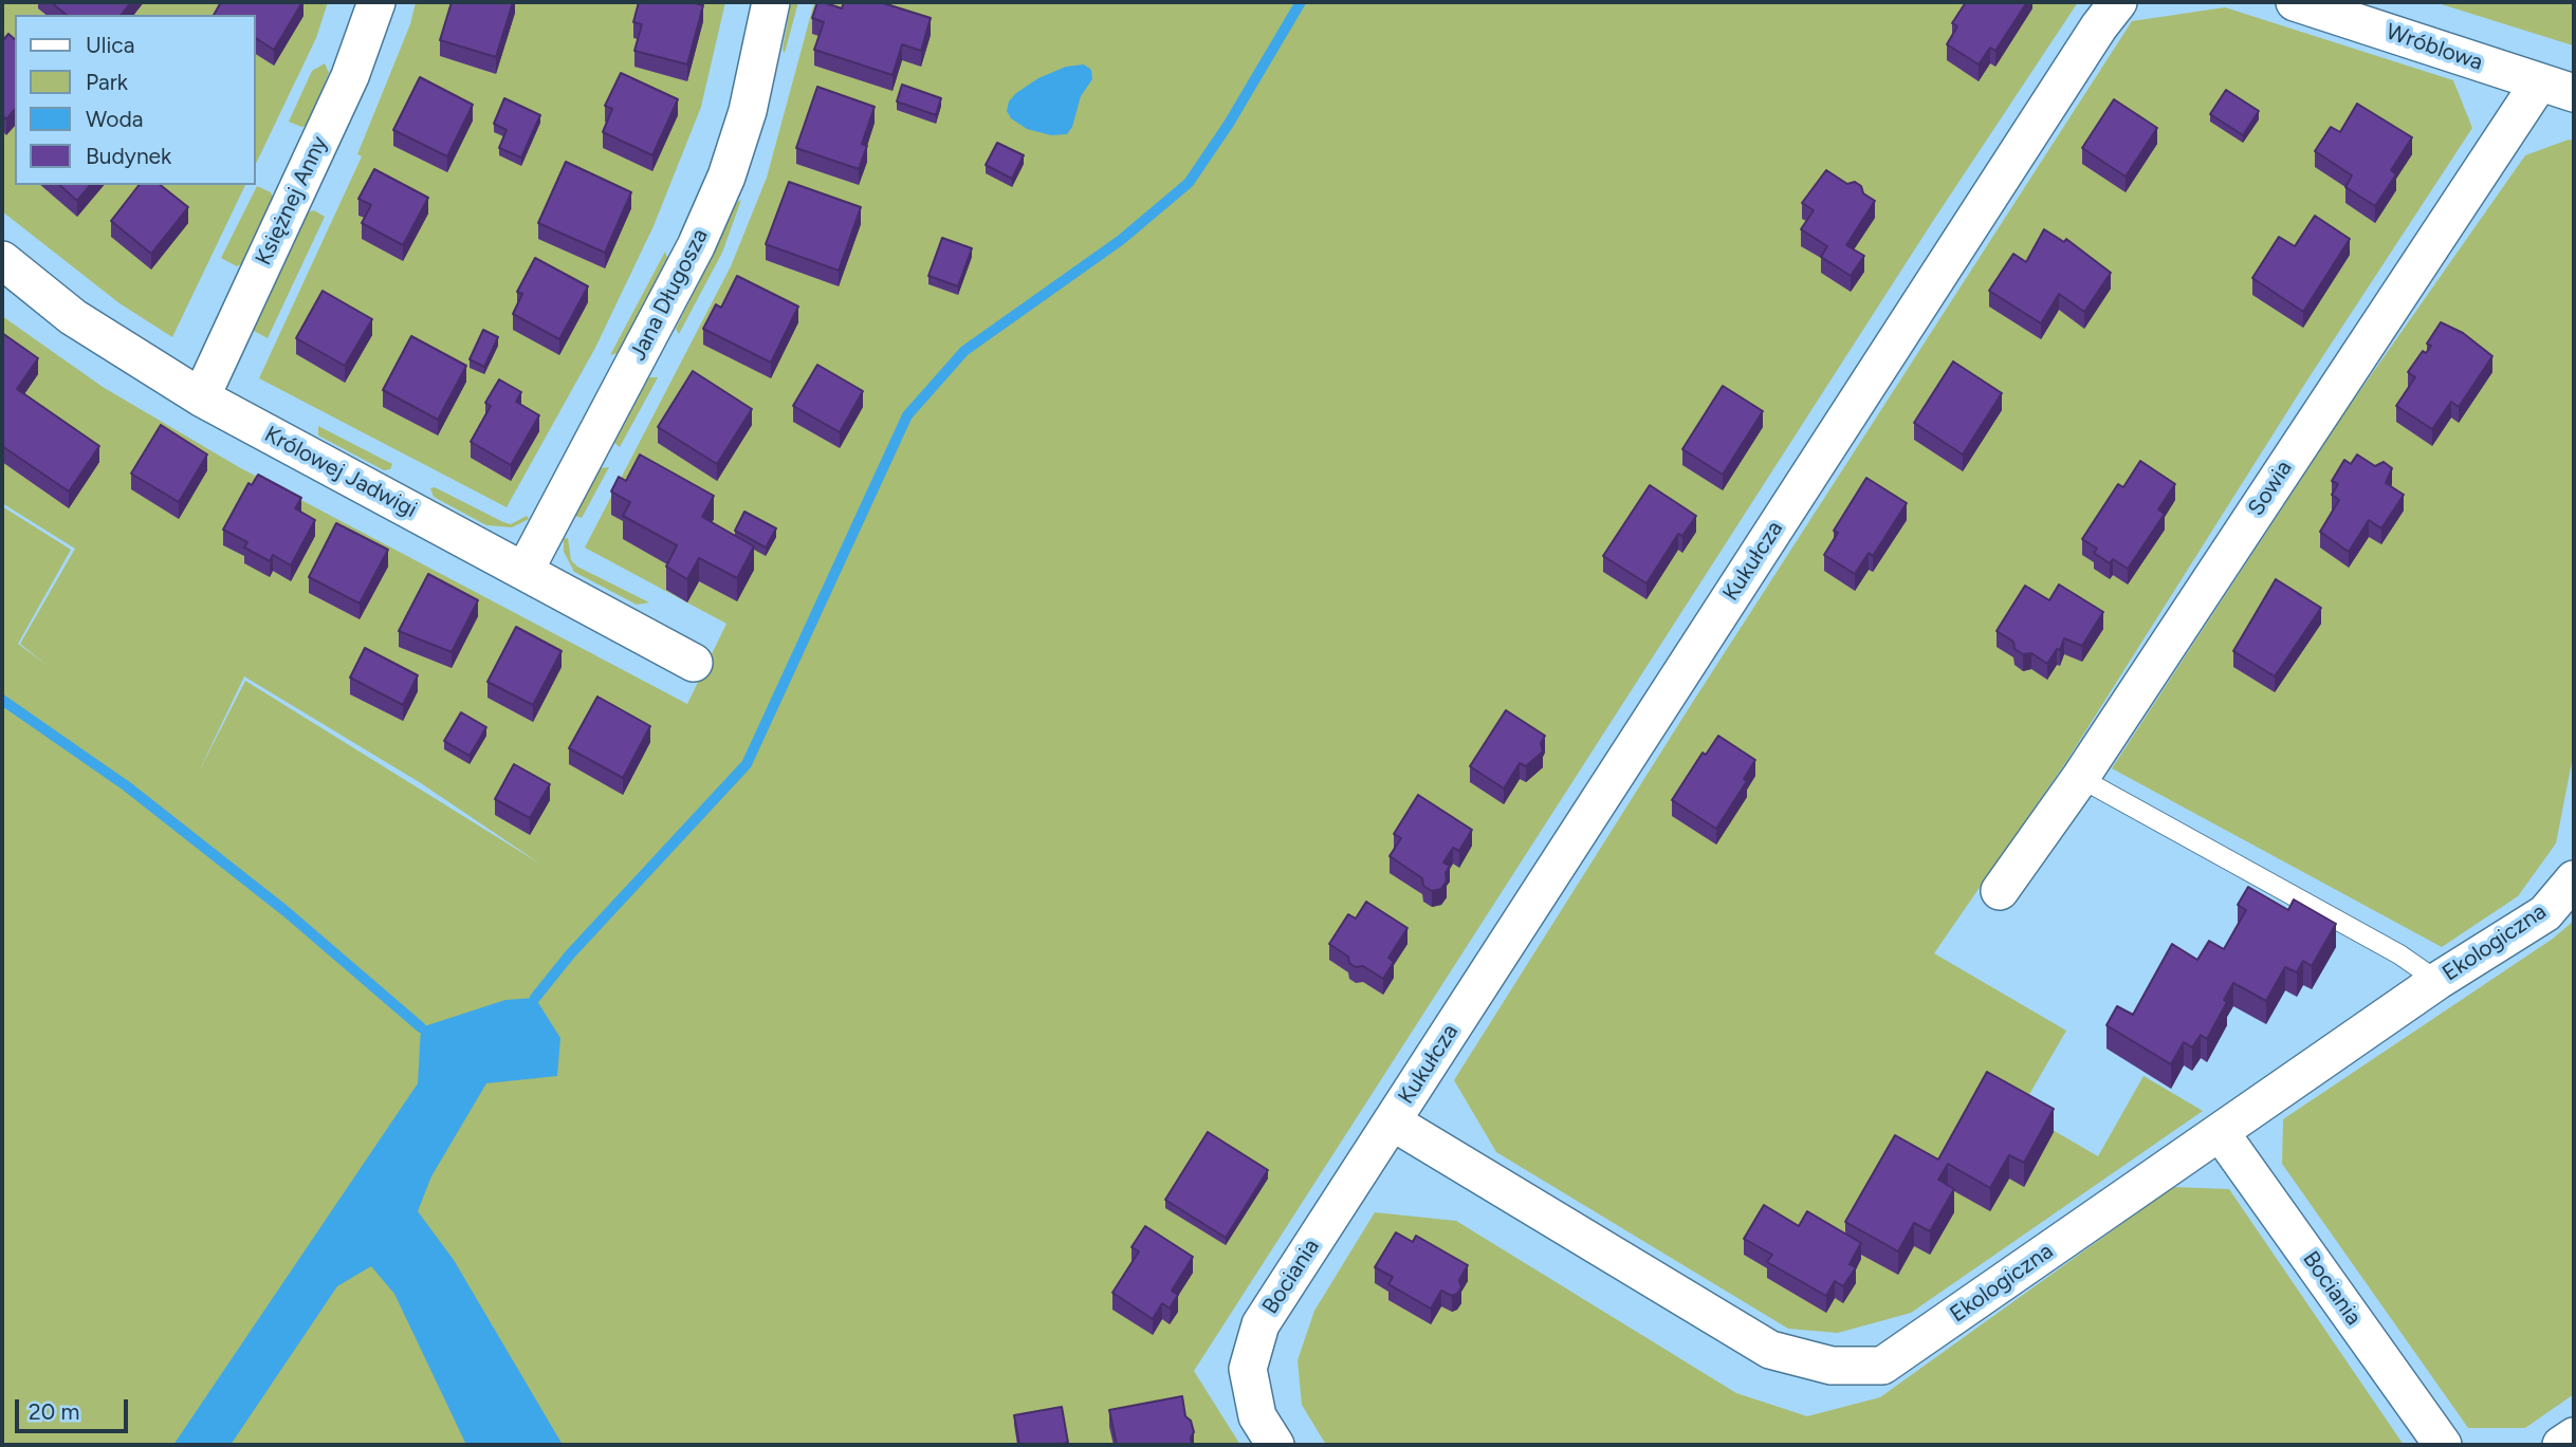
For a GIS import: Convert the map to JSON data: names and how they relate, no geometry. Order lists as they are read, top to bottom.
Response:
{
  "streets": {
    "street": [
      "Wróblowa",
      "Księżnej Anny",
      "Jana Długosza",
      "Królowej Jadwigi",
      "Sowia",
      "Kukułcza",
      "Ekologiczna",
      "Bociania"
    ]
  },
  "crossings": [
    ["Wróblowa", "Sowia"],
    ["Księżnej Anny", "Królowej Jadwigi"],
    ["Jana Długosza", "Królowej Jadwigi"],
    ["Kukułcza", "Ekologiczna"],
    ["Kukułcza", "Bociania"],
    ["Ekologiczna", "Bociania"]
  ],
  "legend": [
    "Ulica",
    "Park",
    "Woda",
    "Budynek"
  ],
  "scale_bar": "20 m"
}
